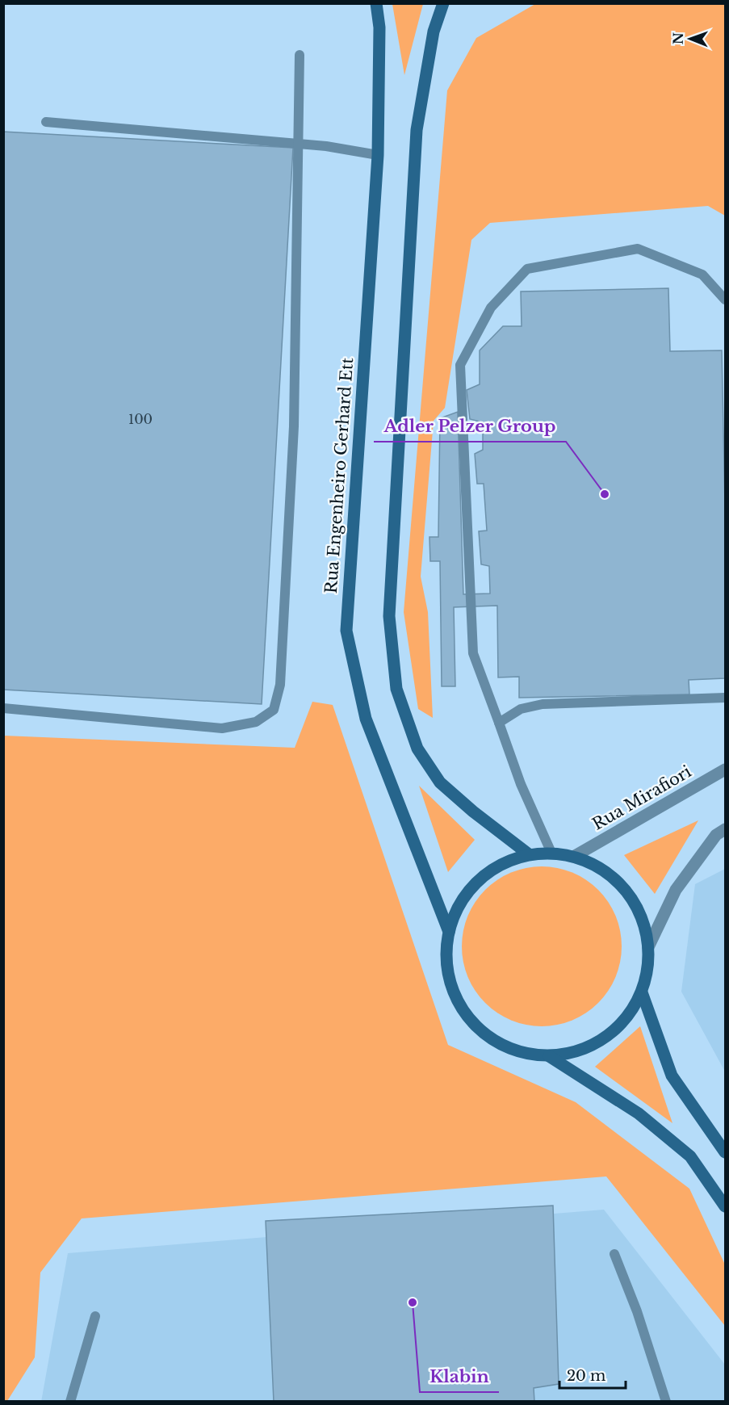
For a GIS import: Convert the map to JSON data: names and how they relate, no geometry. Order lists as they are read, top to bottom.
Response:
{
  "streets": {
    "main road": ["Rua Engenheiro Gerhard Ett"],
    "street": ["Rua Mirafiori"]
  },
  "places": ["Adler Pelzer Group", "Klabin"],
  "house_numbers": ["100"],
  "scale_bar": "20 m",
  "north": "left"
}
